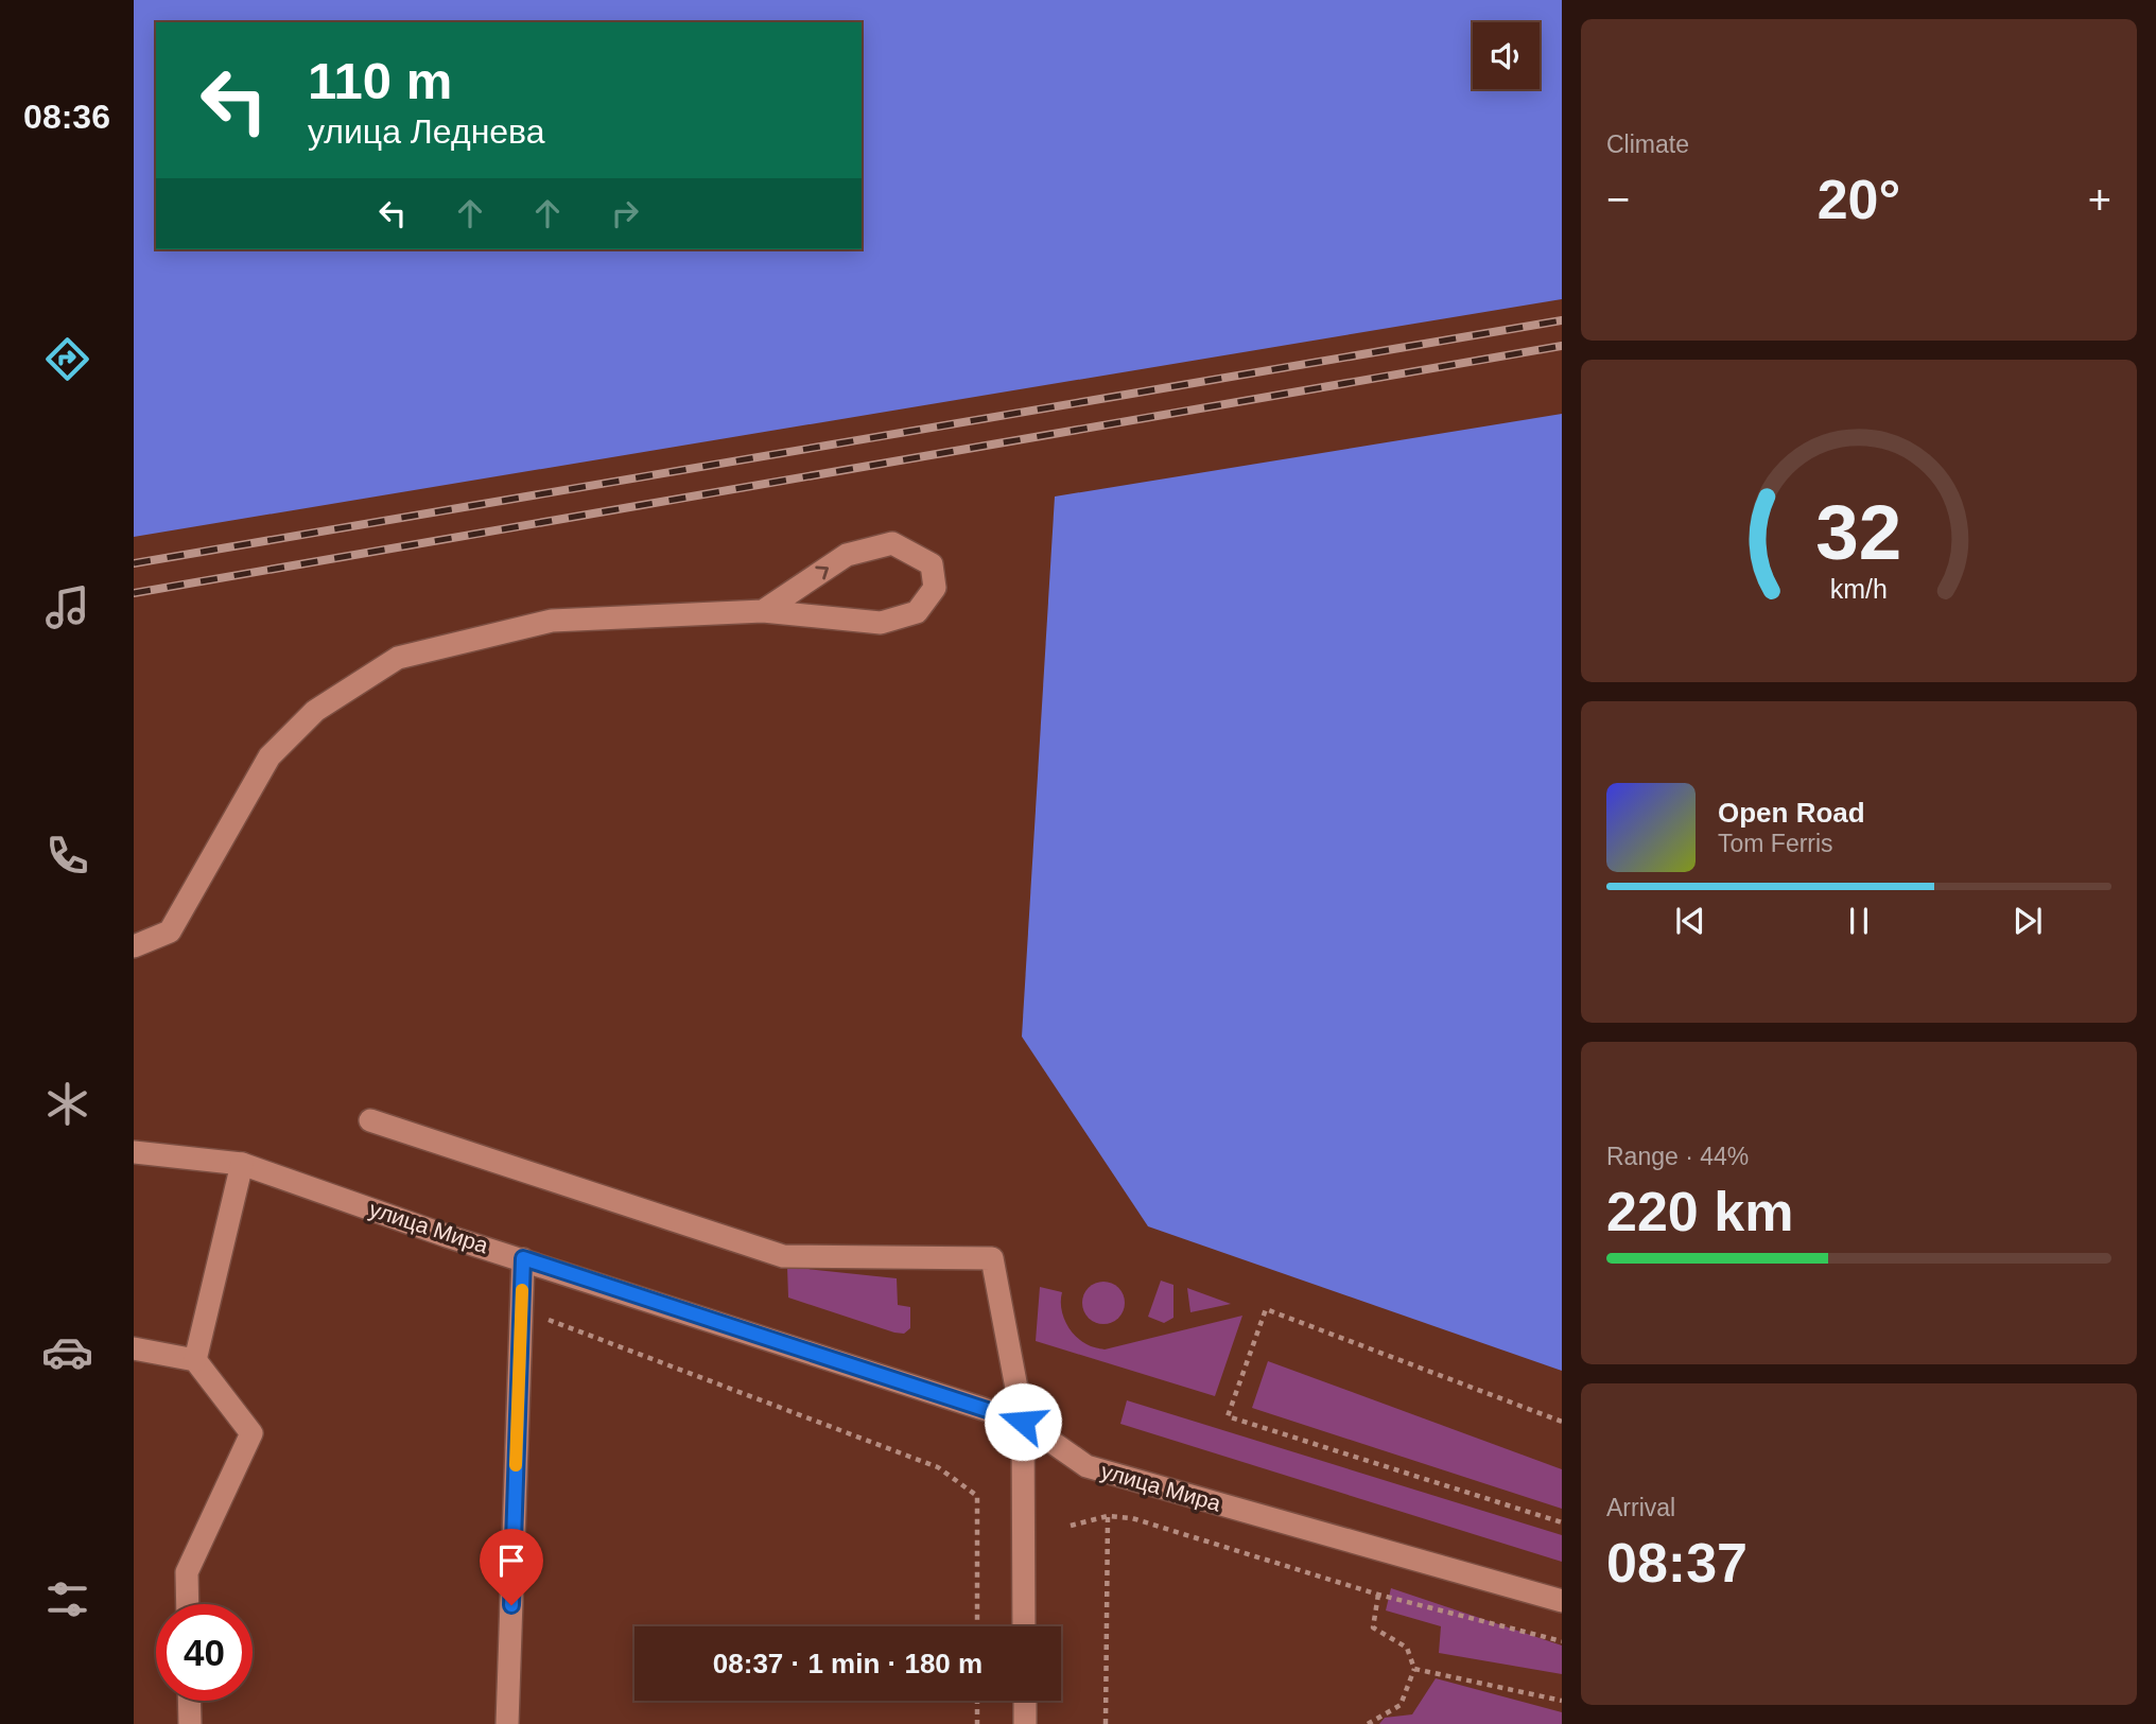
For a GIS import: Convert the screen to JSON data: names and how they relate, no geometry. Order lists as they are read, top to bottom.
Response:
{
  "streets": {
    "street": ["улица Мира"]
  },
  "page": {
    "tabs": "08:36",
    "tile": [
      "Climate",
      ["Range · 44%", "220 km"],
      ["Arrival", "08:37"]
    ],
    "turn": ["110 m", "улица Леднева"],
    "heat": ["−", "20°", "+"],
    "song": ["Open Road", "Tom Ferris"],
    "limit": "40",
    "trip": "08:37 · 1 min · 180 m",
    "gauge": ["32", "km/h"]
  }
}
